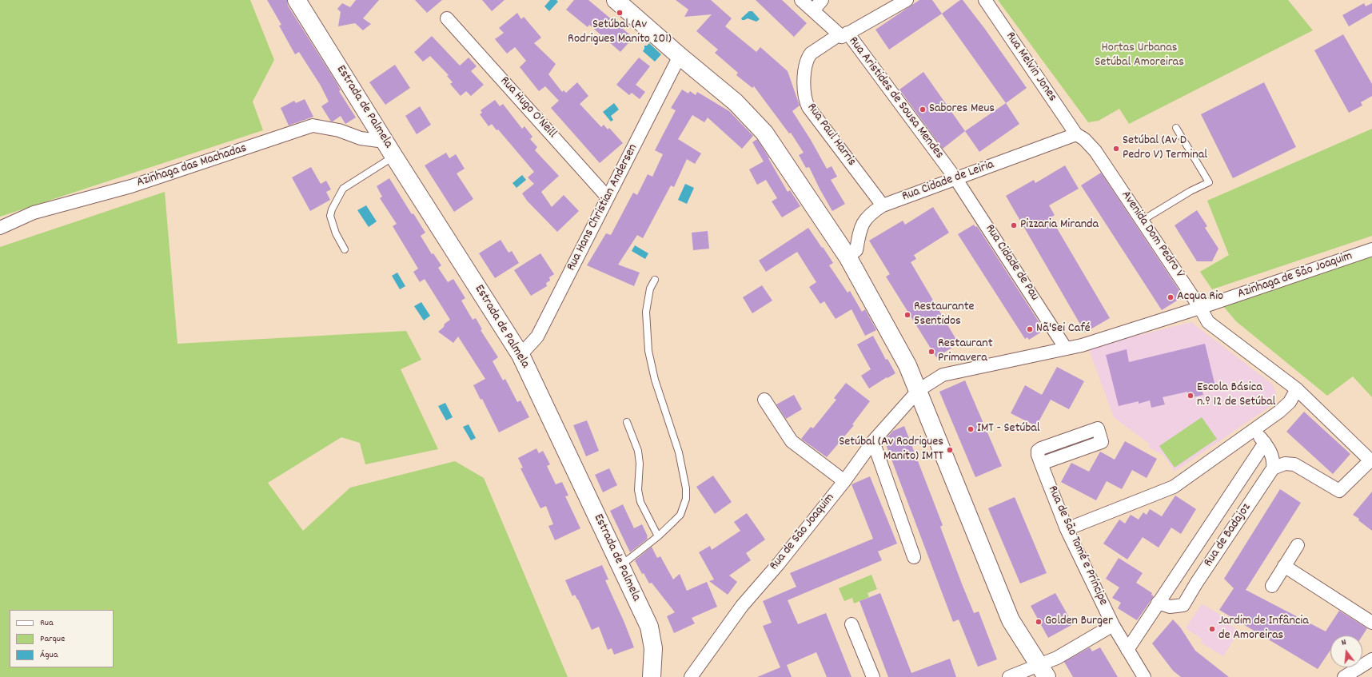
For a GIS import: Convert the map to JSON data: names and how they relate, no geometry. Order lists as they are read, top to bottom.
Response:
{
  "streets": {
    "street": [
      "Rua Melvin Jones",
      "Rua Aristides de Sousa Mendes",
      "Estrada de Palmela",
      "Rua Hugo O'Neill",
      "Rua Paul Harris",
      "Azinhaga das Machadas",
      "Rua Cidade de Leiria",
      "Rua Hans Christian Andersen",
      "Avenida Dom Pedro V",
      "Rua Cidade de Pau",
      "Azinhaga de São Joaquim",
      "Rua de São Joaquim",
      "Rua de Badajoz",
      "Rua de São Tomé e Príncipe"
    ]
  },
  "crossings": [
    ["Rua Melvin Jones", "Rua Cidade de Leiria"],
    ["Rua Melvin Jones", "Avenida Dom Pedro V"],
    ["Rua Aristides de Sousa Mendes", "Rua Paul Harris"],
    ["Rua Aristides de Sousa Mendes", "Rua Cidade de Leiria"],
    ["Rua Aristides de Sousa Mendes", "Rua Cidade de Pau"],
    ["Estrada de Palmela", "Azinhaga das Machadas"],
    ["Estrada de Palmela", "Rua Hans Christian Andersen"],
    ["Rua Hugo O'Neill", "Rua Hans Christian Andersen"],
    ["Rua Paul Harris", "Rua Cidade de Leiria"],
    ["Rua Cidade de Leiria", "Avenida Dom Pedro V"],
    ["Rua Cidade de Leiria", "Rua Cidade de Pau"],
    ["Avenida Dom Pedro V", "Azinhaga de São Joaquim"],
    ["Rua Cidade de Pau", "Azinhaga de São Joaquim"],
    ["Rua Cidade de Pau", "Rua de São Joaquim"],
    ["Azinhaga de São Joaquim", "Rua de São Joaquim"],
    ["Rua de Badajoz", "Rua de São Tomé e Príncipe"]
  ],
  "parks": ["Hortas Urbanas Setúbal Amoreiras"],
  "places": [
    "Setúbal (Av Rodrigues Manito 201)",
    "Sabores Meus",
    "Setúbal (Av D Pedro V) Terminal",
    "Pizzaria Miranda",
    "Acqua Rio",
    "Restaurante 5sentidos",
    "Nã'Sei Café",
    "Restaurant Primavera",
    "Escola Básica n.º 12 de Setúbal",
    "IMT - Setúbal",
    "Setúbal (Av Rodrigues Manito) IMTT",
    "Golden Burger",
    "Jardim de Infância de Amoreiras"
  ],
  "legend": ["Rua", "Parque", "Água"],
  "north": "top"
}
